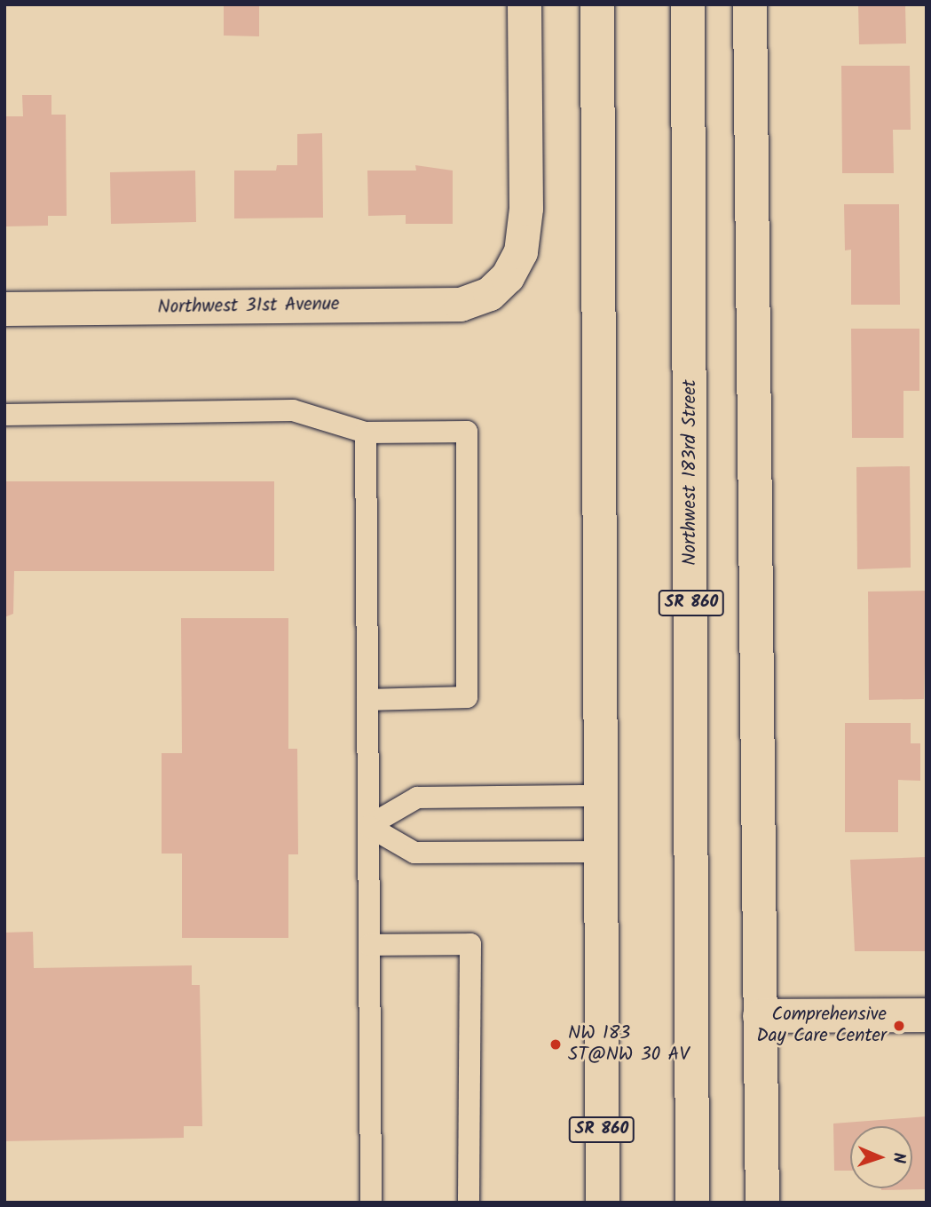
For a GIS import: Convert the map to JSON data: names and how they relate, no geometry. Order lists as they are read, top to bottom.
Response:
{
  "streets": {
    "main road": ["Northwest 31st Avenue", "Northwest 183rd Street", "SR 860"]
  },
  "places": ["Comprehensive Day Care Center", "NW 183 ST@NW 30 AV"],
  "north": "right"
}
